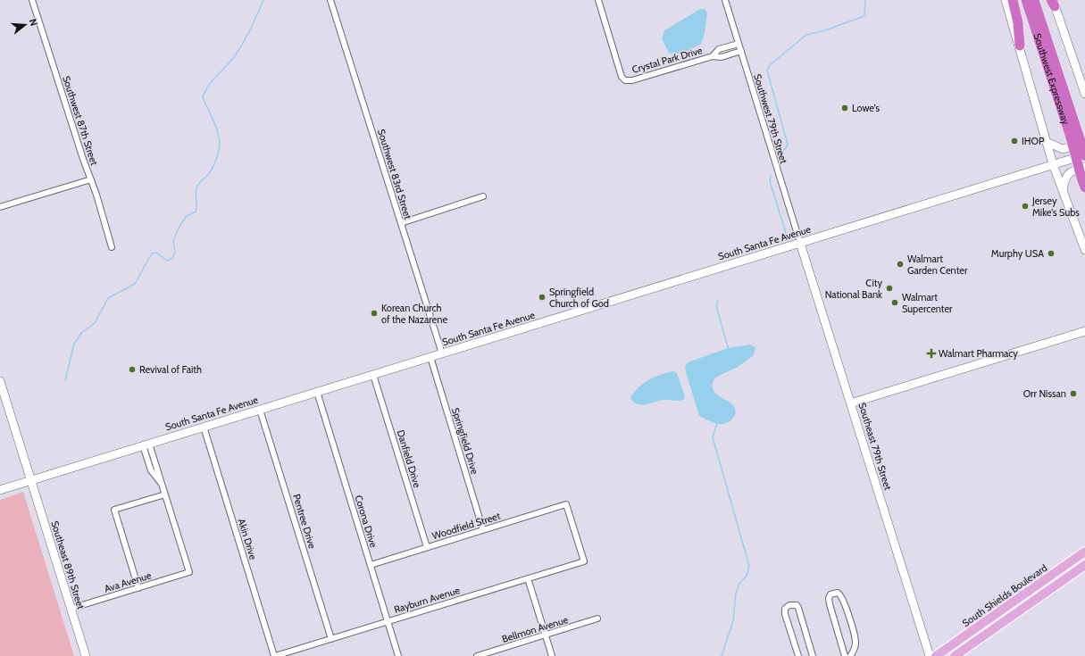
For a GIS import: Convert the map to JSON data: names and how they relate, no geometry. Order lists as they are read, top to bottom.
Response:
{
  "streets": {
    "highway": ["Southwest Expressway"],
    "main road": [
      "South Santa Fe Avenue",
      "Southeast 79th Street",
      "Southeast 89th Street",
      "South Shields Boulevard"
    ],
    "street": [
      "Crystal Park Drive",
      "Southwest 79th Street",
      "Southwest 87th Street",
      "Southwest 83rd Street",
      "Springfield Drive",
      "Danfield Drive",
      "Pentree Drive",
      "Corona Drive",
      "Woodfield Street",
      "Akin Drive",
      "Ava Avenue",
      "Rayburn Avenue",
      "Bellmon Avenue"
    ]
  },
  "crossings": [
    ["Crystal Park Drive", "Southwest 79th Street"],
    ["Southwest Expressway", "South Santa Fe Avenue"],
    ["Southwest 79th Street", "South Santa Fe Avenue"],
    ["Southwest 79th Street", "Southeast 79th Street"],
    ["Southwest 83rd Street", "South Santa Fe Avenue"],
    ["South Santa Fe Avenue", "Springfield Drive"],
    ["South Santa Fe Avenue", "Southeast 79th Street"],
    ["South Santa Fe Avenue", "Danfield Drive"],
    ["South Santa Fe Avenue", "Pentree Drive"],
    ["South Santa Fe Avenue", "Corona Drive"],
    ["South Santa Fe Avenue", "Akin Drive"],
    ["South Santa Fe Avenue", "Southeast 89th Street"],
    ["Springfield Drive", "Woodfield Street"],
    ["Danfield Drive", "Woodfield Street"],
    ["Pentree Drive", "Rayburn Avenue"],
    ["Corona Drive", "Woodfield Street"],
    ["Corona Drive", "Rayburn Avenue"],
    ["Woodfield Street", "Rayburn Avenue"],
    ["Akin Drive", "Rayburn Avenue"],
    ["Southeast 89th Street", "Ava Avenue"]
  ],
  "places": {
    "other": [
      "Lowe's",
      "IHOP",
      "Jersey Mike's Subs",
      "Murphy USA",
      "Walmart Garden Center",
      "City National Bank",
      "Springfield Church of God",
      "Walmart Supercenter",
      "Korean Church of the Nazarene",
      "Revival of Faith",
      "Orr Nissan"
    ],
    "health": ["Walmart Pharmacy"]
  },
  "north": "right"
}
